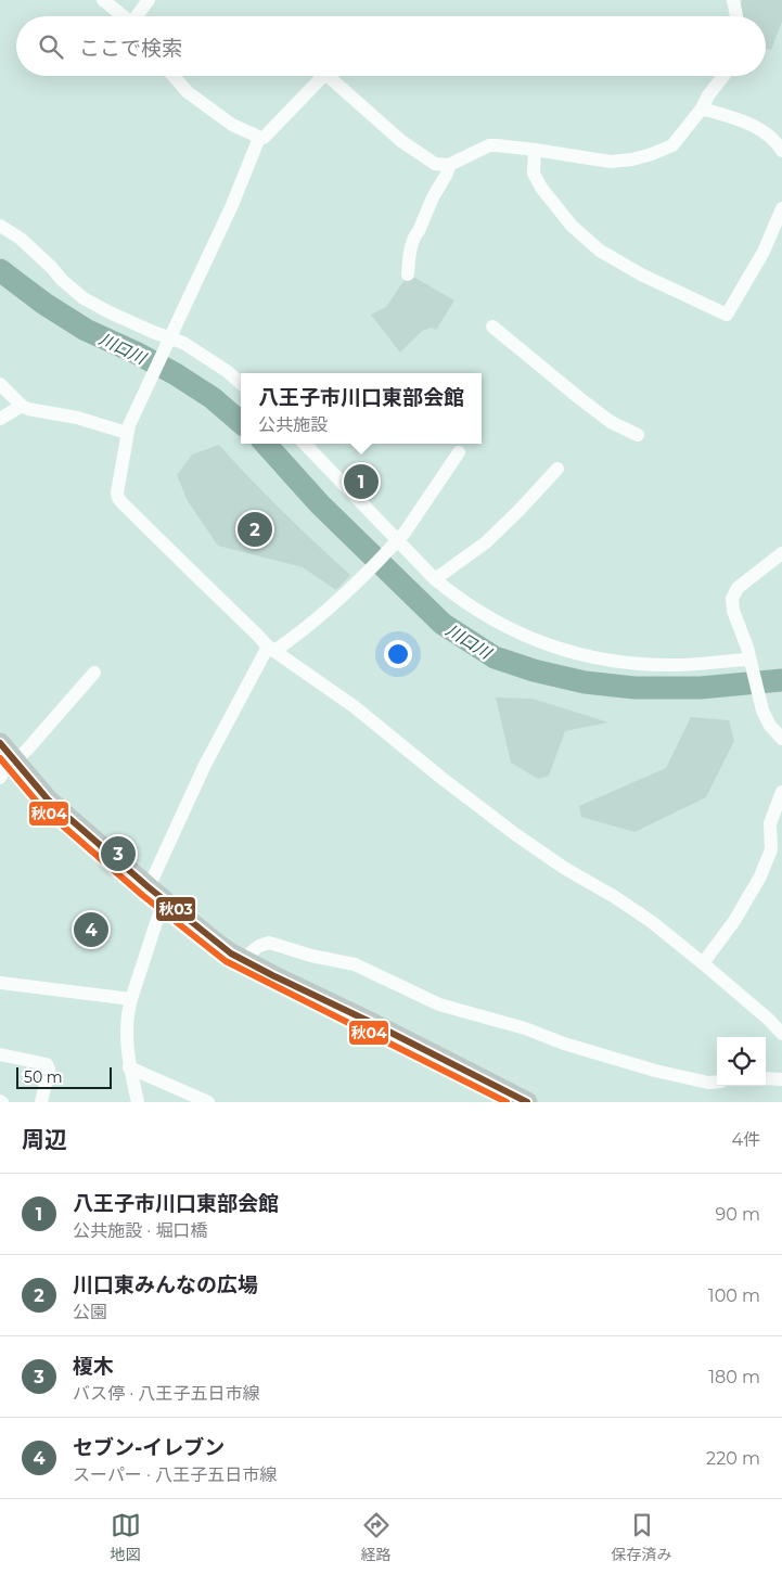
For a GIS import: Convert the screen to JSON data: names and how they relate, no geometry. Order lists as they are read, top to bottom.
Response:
{
  "water": ["川口川"],
  "lines": ["transit line 秋03", "transit line 秋04"],
  "scale_bar": "50 m",
  "page": {
    "search": "ここで検索",
    "popup": ["八王子市川口東部会館", "公共施設"],
    "pins": [
      "1",
      "2",
      "3",
      "4"
    ],
    "scale": "50 m",
    "heading": ["周辺", "4件"],
    "list": [
      {
        "mark": "1",
        "name": "八王子市川口東部会館",
        "note": "公共施設 · 堀口橋",
        "value": "90 m"
      },
      {
        "mark": "2",
        "name": "川口東みんなの広場",
        "note": "公園",
        "value": "100 m"
      },
      {
        "mark": "3",
        "name": "榎木",
        "note": "バス停 · 八王子五日市線",
        "value": "180 m"
      },
      {
        "mark": "4",
        "name": "セブン-イレブン",
        "note": "スーパー · 八王子五日市線",
        "value": "220 m"
      }
    ],
    "nav": ["地図", "経路", "保存済み"]
  }
}
